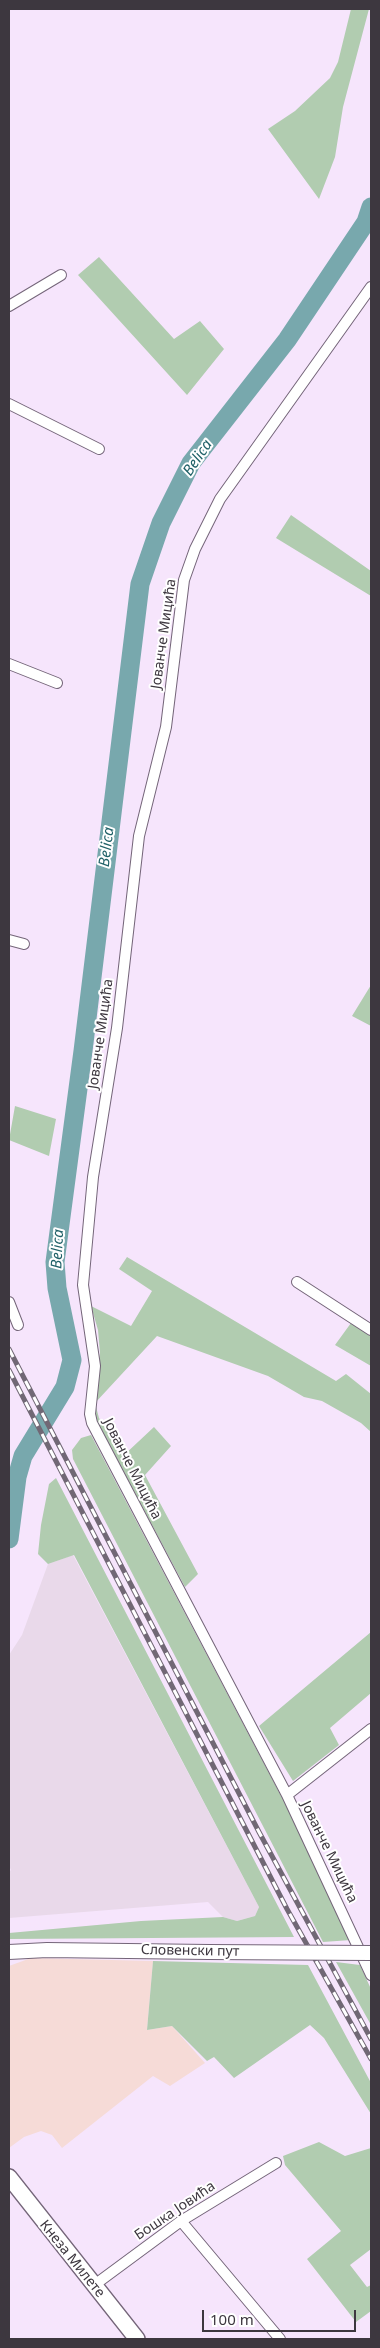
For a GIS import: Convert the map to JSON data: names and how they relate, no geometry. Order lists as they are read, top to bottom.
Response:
{
  "streets": {
    "main road": ["Кнеза Милете"],
    "street": ["Јованче Мицића", "Словенски пут", "Бошка Јовића"]
  },
  "crossings": [
    ["Бошка Јовића", "Кнеза Милете"]
  ],
  "water": ["Belica"],
  "scale_bar": "100 m"
}
